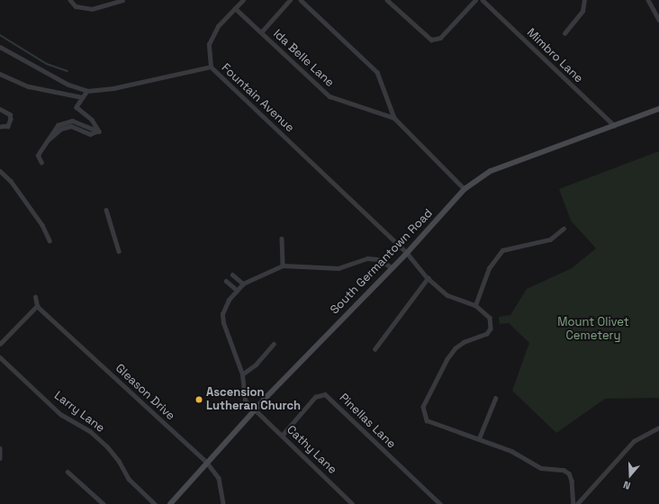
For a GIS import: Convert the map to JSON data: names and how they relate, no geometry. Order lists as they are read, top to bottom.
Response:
{
  "streets": {
    "main road": ["South Germantown Road"],
    "street": [
      "Mimbro Lane",
      "Ida Belle Lane",
      "Fountain Avenue",
      "Gleason Drive",
      "Larry Lane",
      "Pinellas Lane",
      "Cathy Lane"
    ]
  },
  "crossings": [
    ["Mimbro Lane", "South Germantown Road"],
    ["Ida Belle Lane", "South Germantown Road"],
    ["Fountain Avenue", "South Germantown Road"],
    ["South Germantown Road", "Gleason Drive"],
    ["South Germantown Road", "Cathy Lane"],
    ["Pinellas Lane", "Cathy Lane"]
  ],
  "parks": ["Mount Olivet Cemetery"],
  "places": ["Ascension Lutheran Church"],
  "north": "bottom"
}
